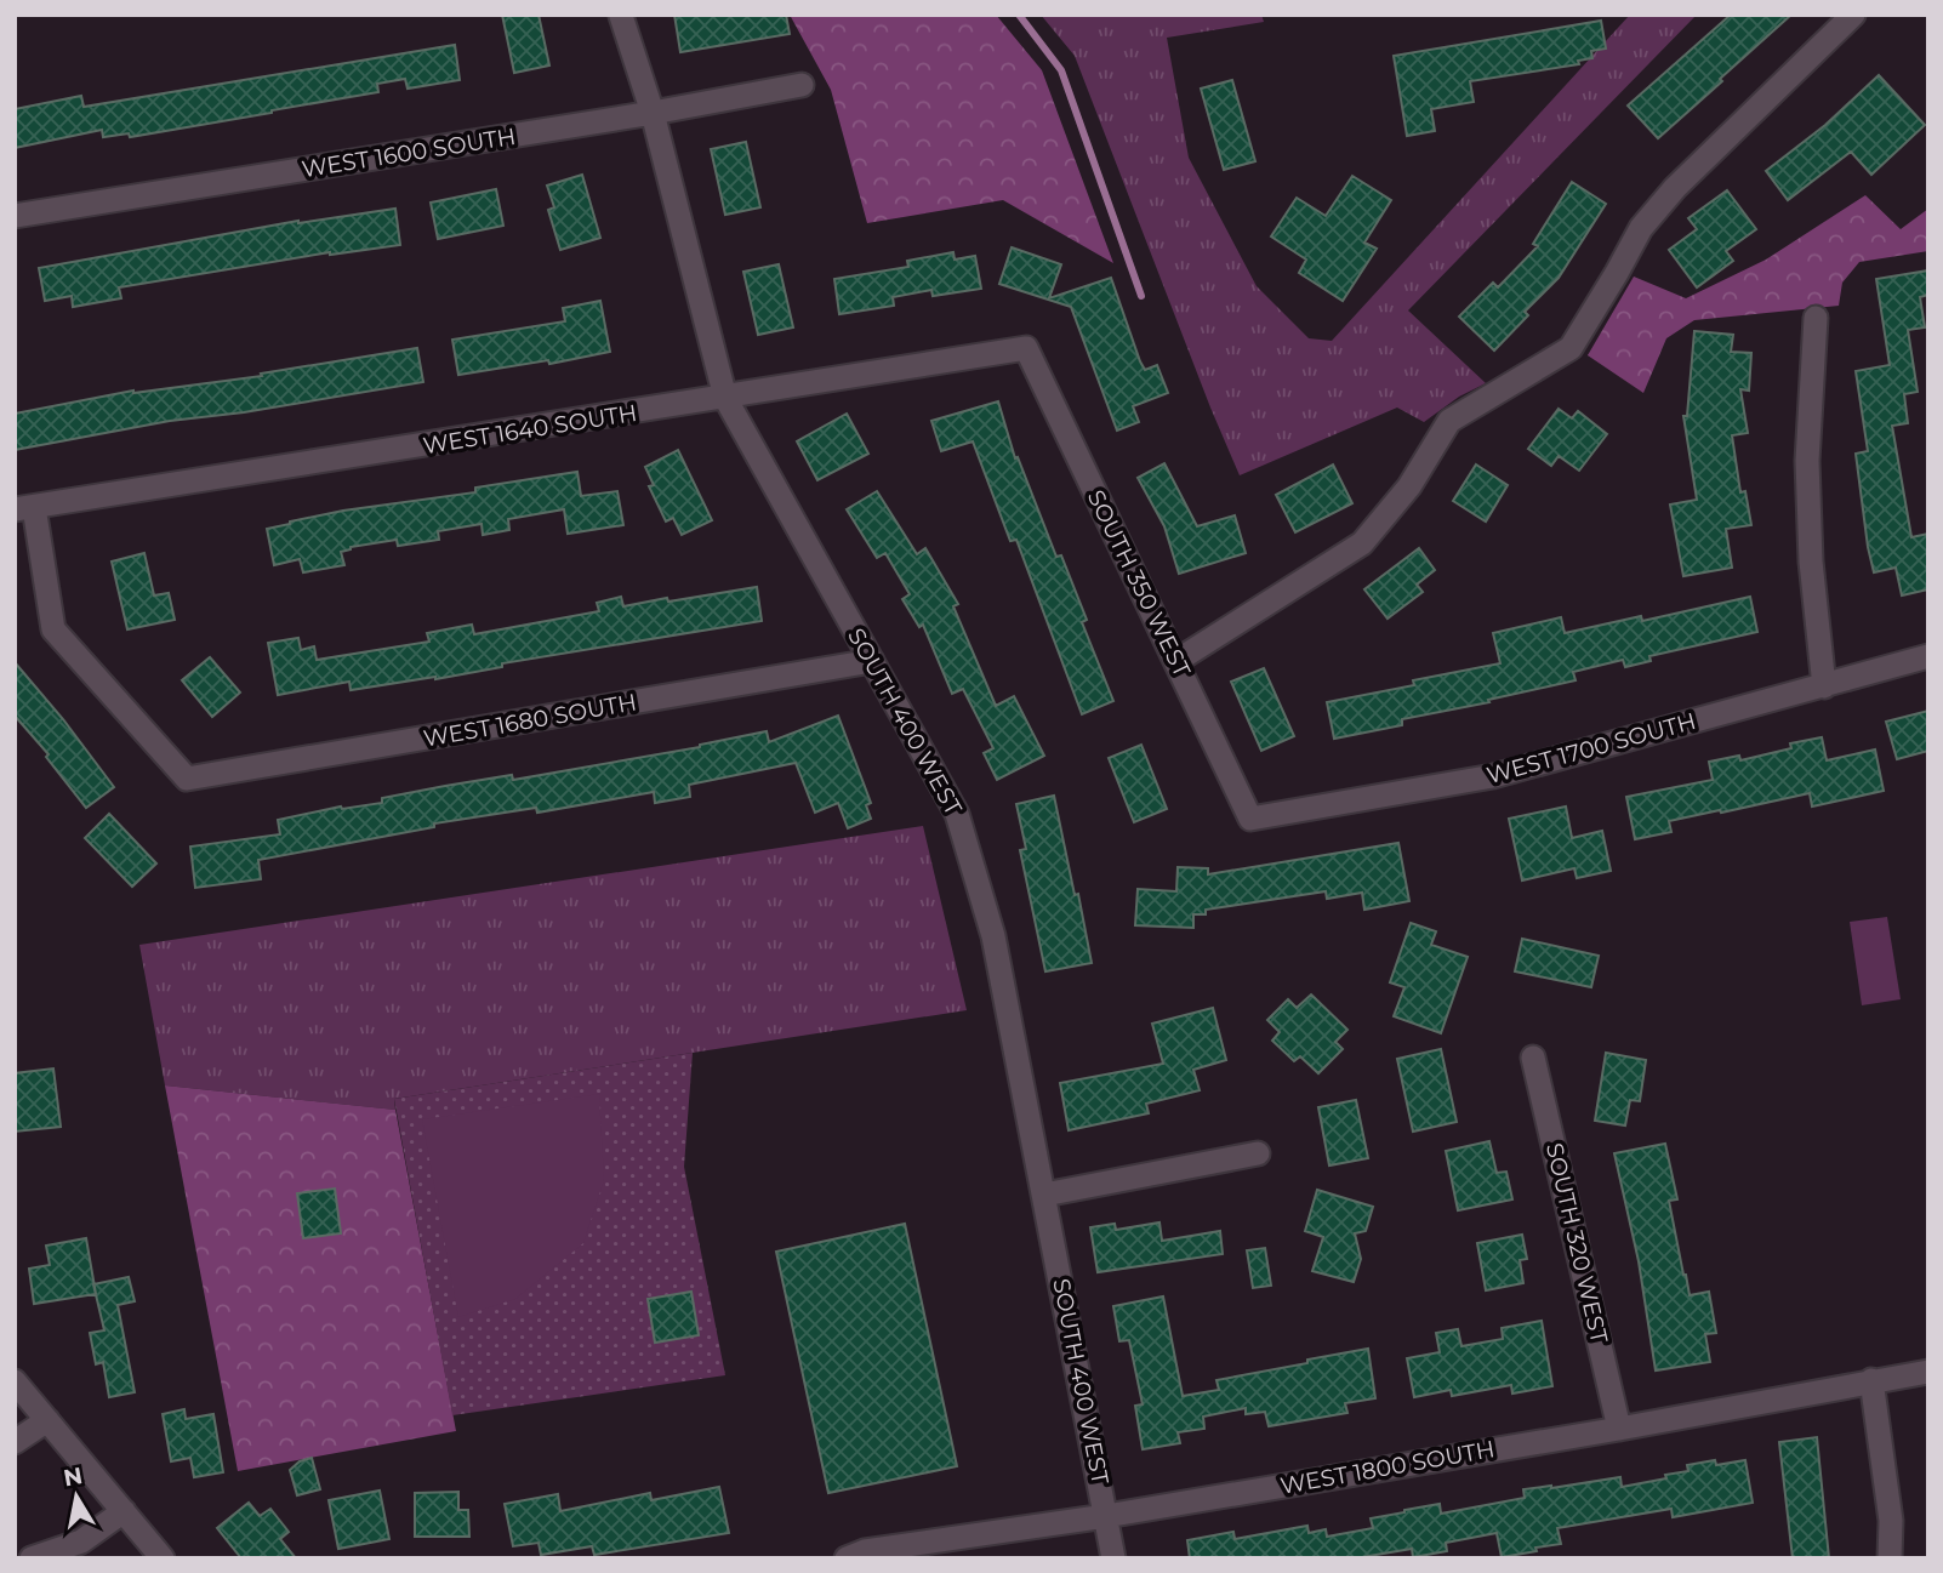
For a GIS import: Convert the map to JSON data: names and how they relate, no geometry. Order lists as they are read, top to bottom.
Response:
{
  "streets": {
    "street": [
      "WEST 1600 SOUTH",
      "WEST 1640 SOUTH",
      "SOUTH 350 WEST",
      "WEST 1680 SOUTH",
      "SOUTH 400 WEST",
      "WEST 1700 SOUTH",
      "SOUTH 320 WEST",
      "WEST 1800 SOUTH"
    ]
  },
  "crossings": [
    ["WEST 1600 SOUTH", "SOUTH 400 WEST"],
    ["WEST 1640 SOUTH", "SOUTH 350 WEST"],
    ["WEST 1640 SOUTH", "WEST 1680 SOUTH"],
    ["WEST 1640 SOUTH", "SOUTH 400 WEST"],
    ["SOUTH 350 WEST", "WEST 1700 SOUTH"],
    ["WEST 1680 SOUTH", "SOUTH 400 WEST"],
    ["SOUTH 400 WEST", "WEST 1800 SOUTH"],
    ["SOUTH 320 WEST", "WEST 1800 SOUTH"]
  ],
  "north": "top"
}
